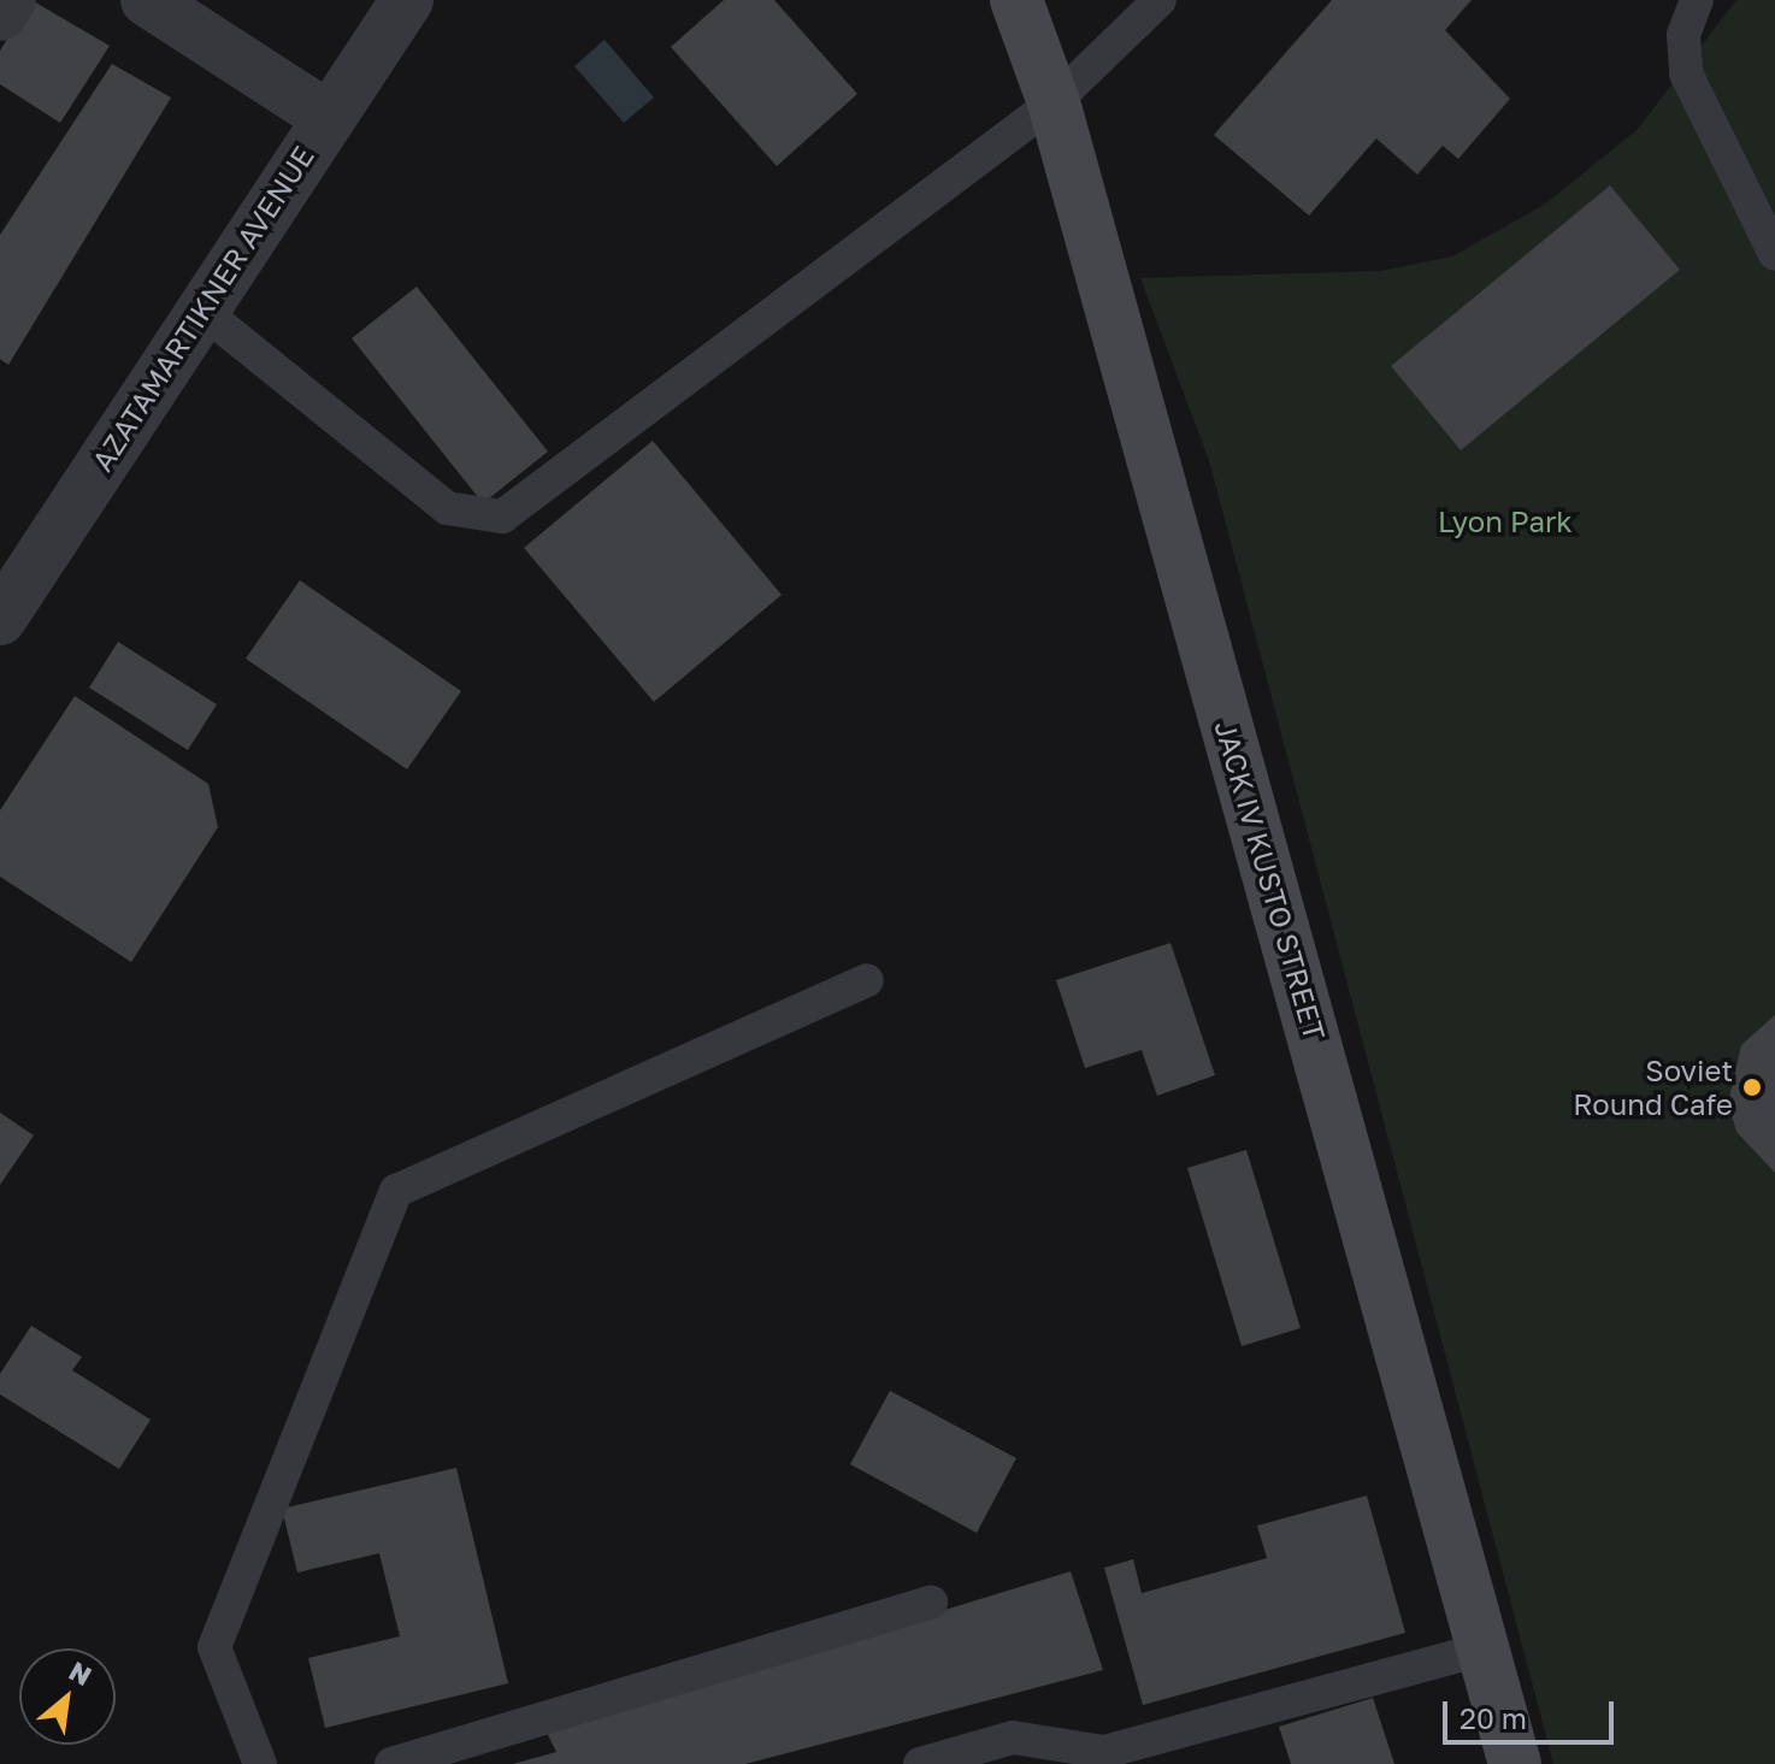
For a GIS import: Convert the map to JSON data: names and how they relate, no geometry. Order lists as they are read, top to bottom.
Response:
{
  "streets": {
    "main road": ["JACK IV KUSTO STREET"],
    "street": ["AZATAMARTIKNER AVENUE"]
  },
  "parks": ["Lyon Park"],
  "places": ["Soviet Round Cafe"],
  "scale_bar": "20 m",
  "north": "top right"
}
